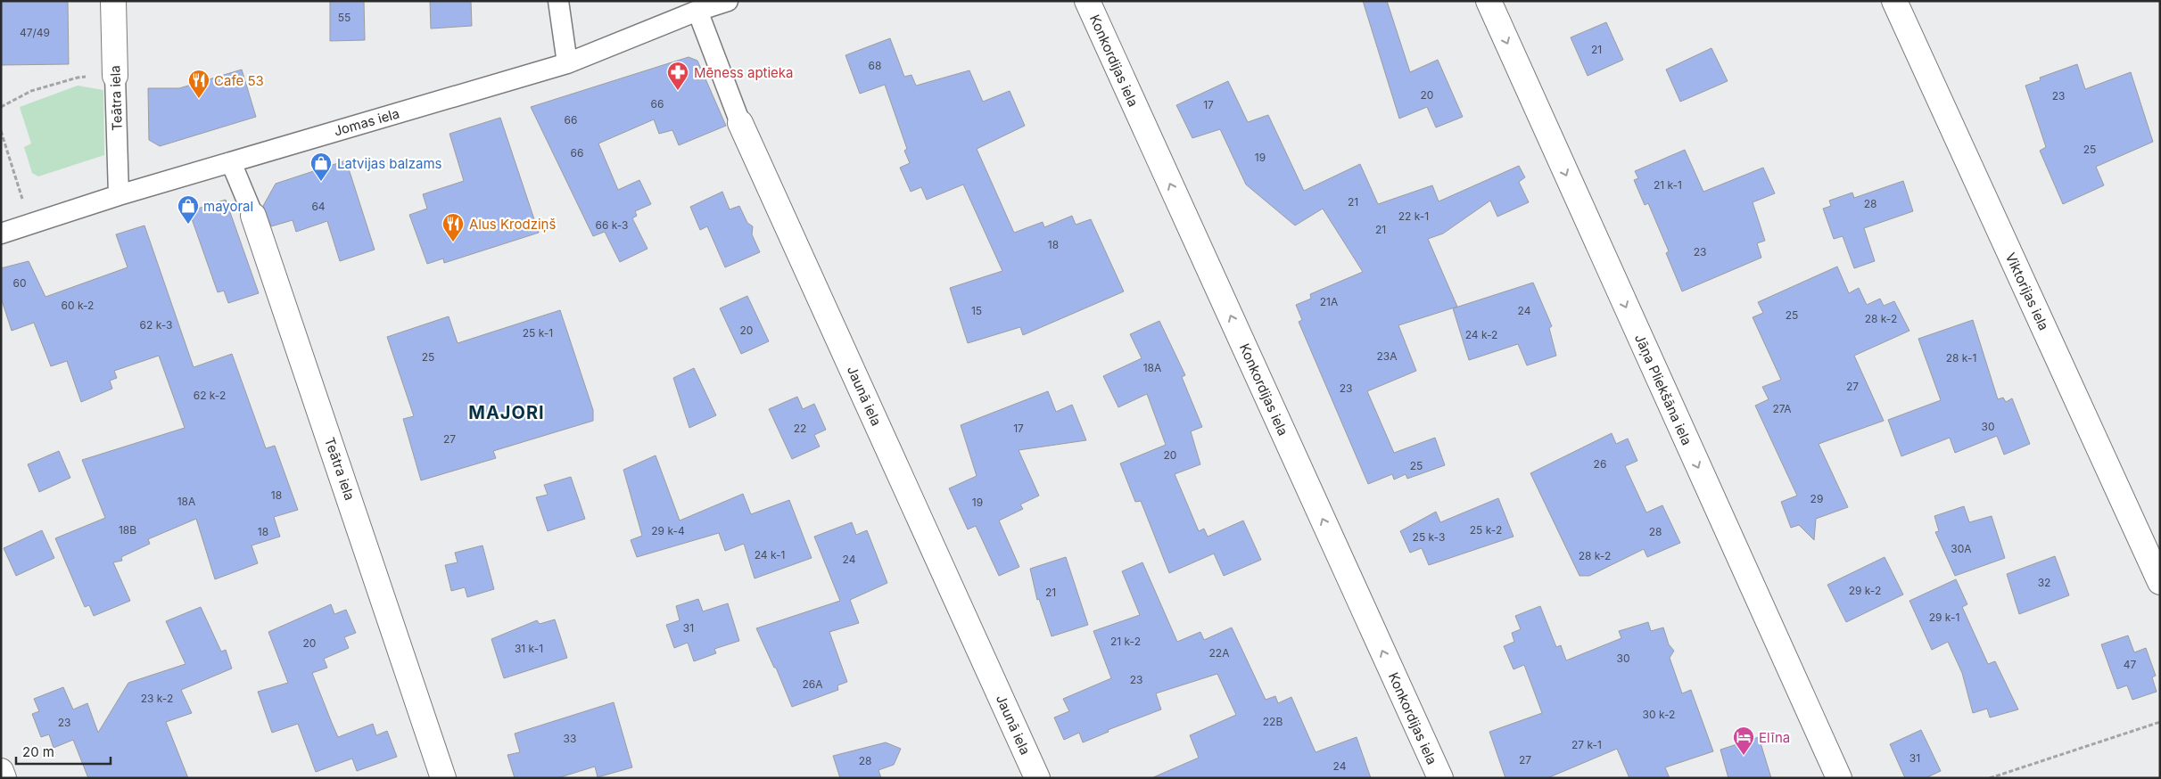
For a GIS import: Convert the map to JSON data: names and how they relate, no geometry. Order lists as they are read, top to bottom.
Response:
{
  "streets": {
    "street": [
      "Konkordijas iela",
      "Teātra iela",
      "Jomas iela",
      "Viktorijas iela",
      "Jāņa Pliekšāna iela",
      "Jaunā iela"
    ]
  },
  "crossings": [
    ["Teātra iela", "Jomas iela"],
    ["Jomas iela", "Jaunā iela"]
  ],
  "one_way": ["Konkordijas iela", "Jāņa Pliekšāna iela"],
  "districts": ["MAJORI"],
  "places": {
    "pharmacy": ["Mēness aptieka"],
    "restaurant": ["Cafe 53", "Alus Krodziņš"],
    "shop": ["Latvijas balzams", "mayoral"],
    "hotel": ["Elīna"]
  },
  "house_numbers": [
    "55",
    "47/49",
    "21",
    "68",
    "20",
    "23",
    "66",
    "17",
    "66",
    "25",
    "66",
    "19",
    "21 k-1",
    "21",
    "28",
    "64",
    "22 k-1",
    "66 k-3",
    "21",
    "18",
    "23",
    "60",
    "21A",
    "60 k-2",
    "15",
    "24",
    "25",
    "28 k-2",
    "62 k-3",
    "20",
    "25 k-1",
    "24 k-2",
    "23A",
    "25",
    "28 k-1",
    "18A",
    "27",
    "23",
    "62 k-2",
    "27A",
    "30",
    "22",
    "17",
    "27",
    "20",
    "26",
    "25",
    "18",
    "29",
    "18A",
    "19",
    "18B",
    "25 k-2",
    "29 k-4",
    "18",
    "28",
    "25 k-3",
    "30A",
    "24 k-1",
    "28 k-2",
    "24",
    "32",
    "29 k-2",
    "21",
    "29 k-1",
    "31",
    "21 k-2",
    "20",
    "31 k-1",
    "22A",
    "30",
    "47",
    "23",
    "26A",
    "23 k-2",
    "30 k-2",
    "22B",
    "23",
    "33",
    "27 k-1",
    "31",
    "27",
    "28",
    "24"
  ],
  "scale_bar": "20 m"
}
